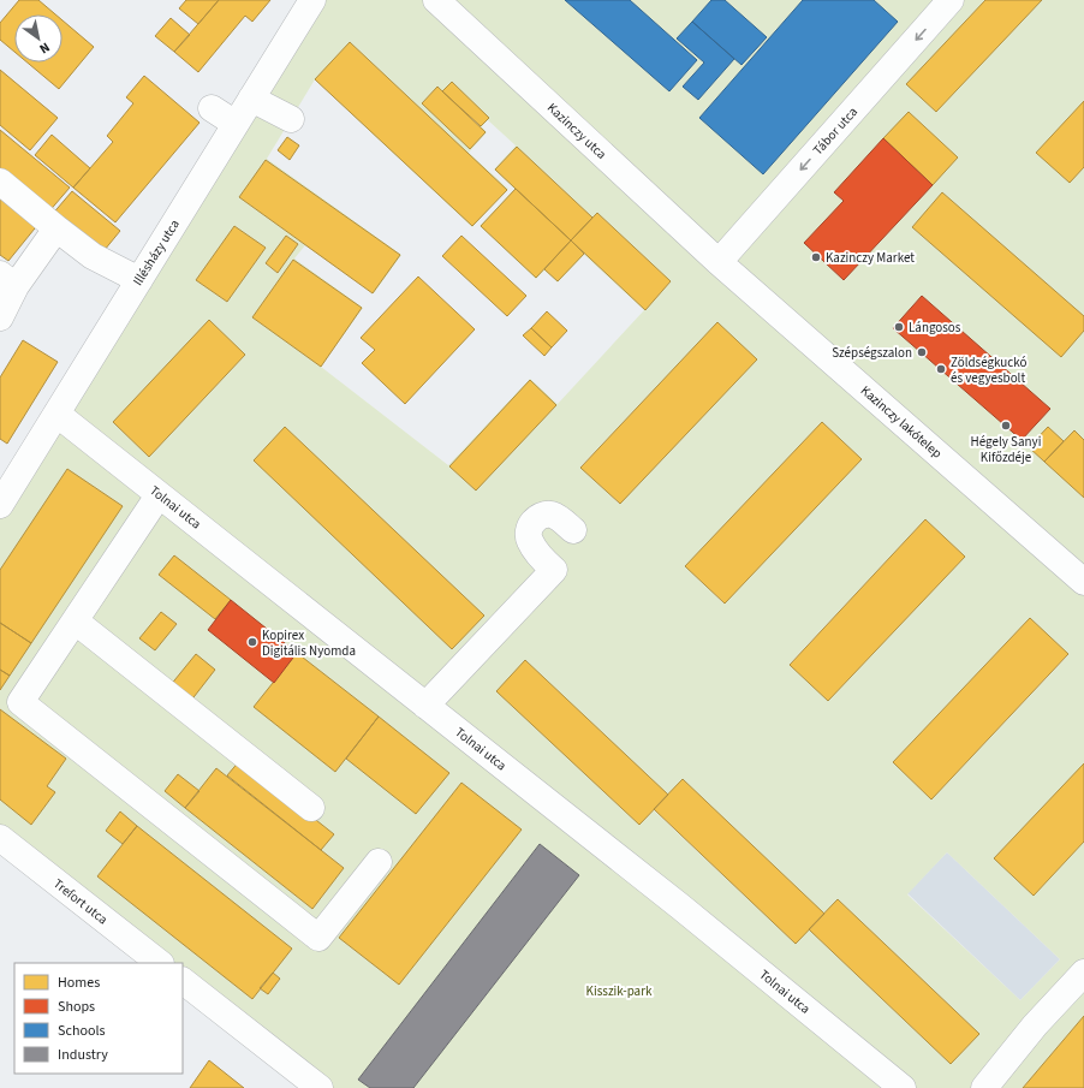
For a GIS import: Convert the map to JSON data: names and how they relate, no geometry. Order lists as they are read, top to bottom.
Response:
{
  "streets": {
    "street": [
      "Kazinczy utca",
      "Tábor utca",
      "Illésházy utca",
      "Kazinczy lakótelep",
      "Tolnai utca",
      "Trefort utca"
    ]
  },
  "crossings": [
    ["Kazinczy utca", "Tábor utca"],
    ["Kazinczy utca", "Kazinczy lakótelep"],
    ["Tábor utca", "Kazinczy lakótelep"],
    ["Illésházy utca", "Tolnai utca"]
  ],
  "one_way": ["Tábor utca"],
  "parks": ["Kisszik-park"],
  "places": [
    "Kazinczy Market",
    "Lángosos",
    "Szépségszalon",
    "Zöldségkuckó és vegyesbolt",
    "Hégely Sanyi Kifőzdéje",
    "Kopirex Digitális Nyomda"
  ],
  "legend": [
    "Homes",
    "Shops",
    "Schools",
    "Industry"
  ],
  "north": "bottom right"
}
